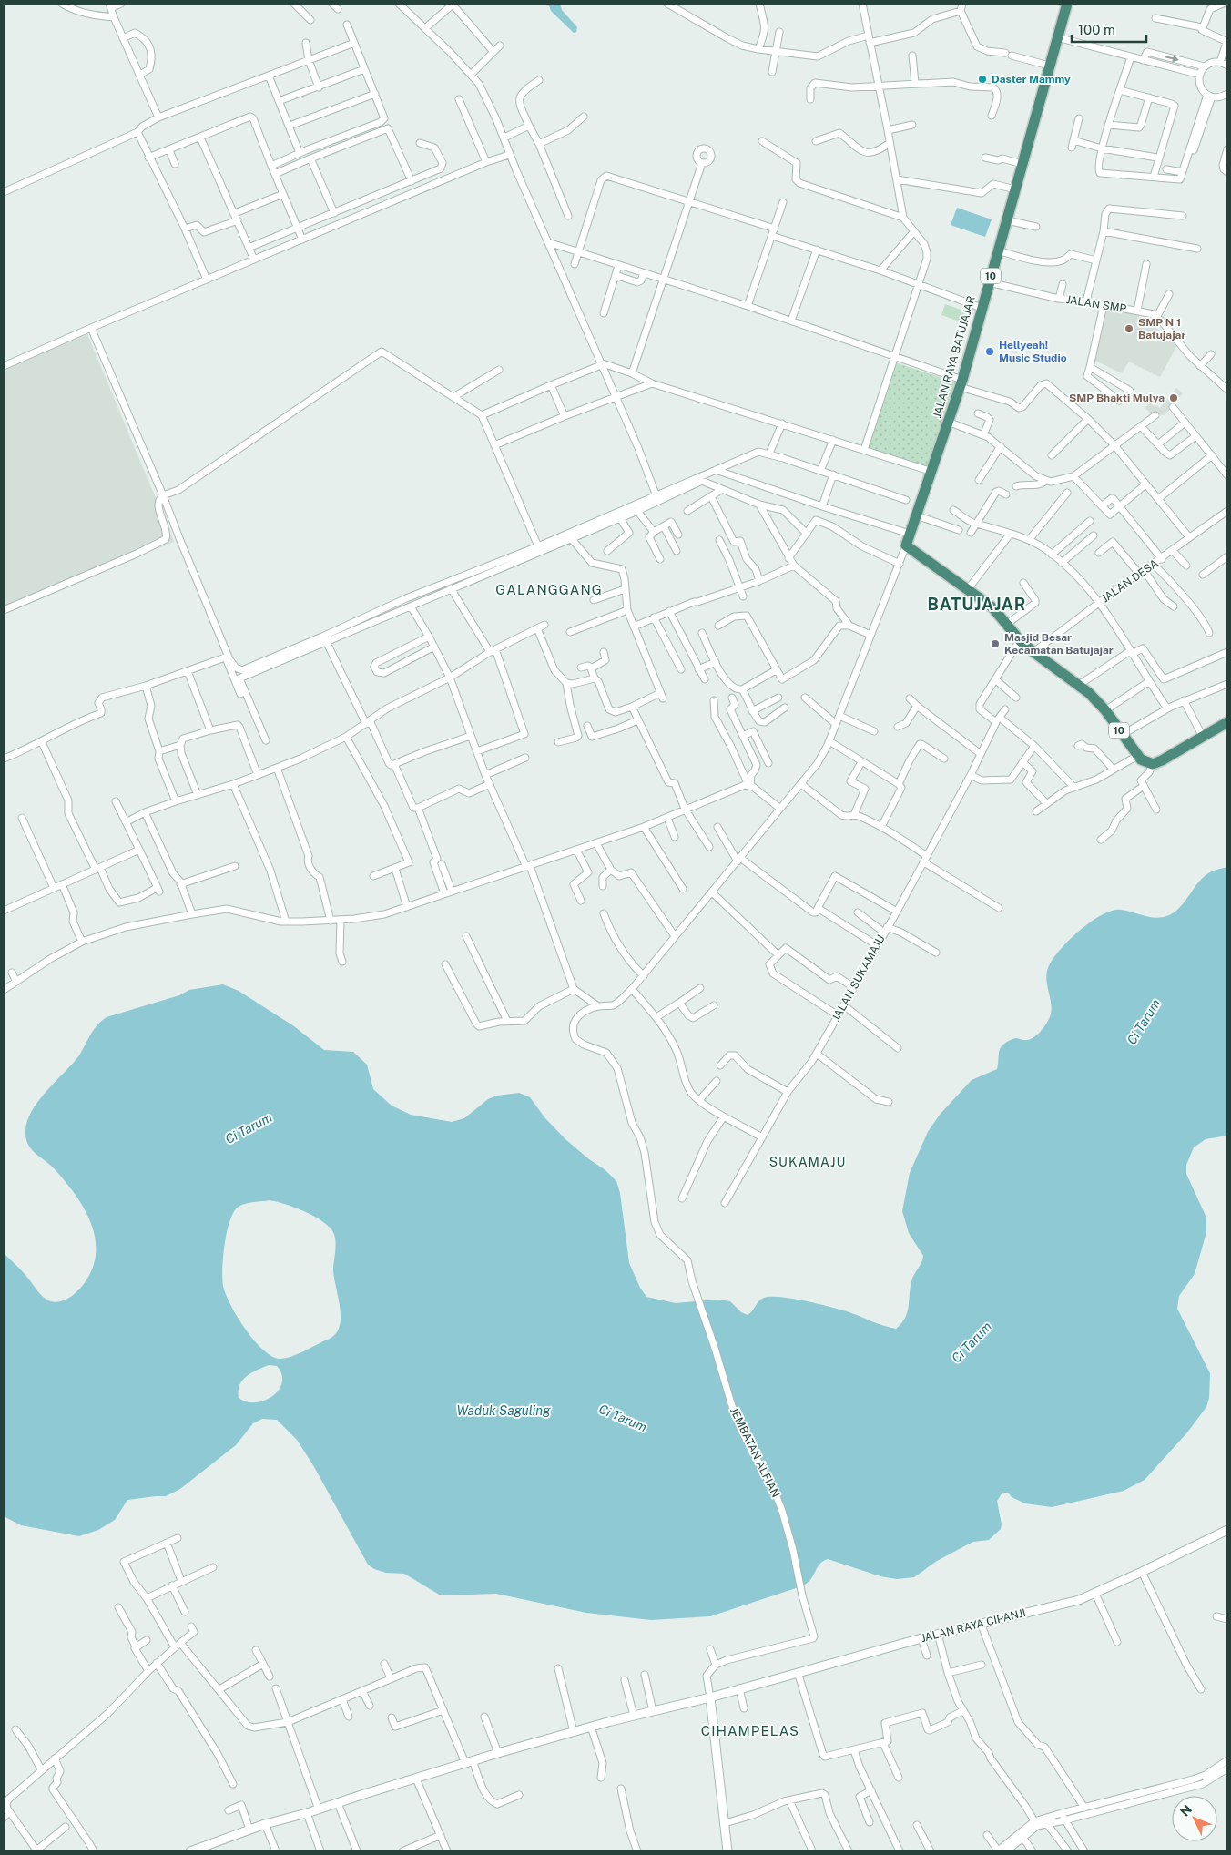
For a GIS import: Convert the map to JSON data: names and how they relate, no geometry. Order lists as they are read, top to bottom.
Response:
{
  "streets": {
    "highway": ["10", "JALAN RAYA BATUJAJAR"],
    "main road": ["JALAN RAYA CIPANJI"],
    "street": [
      "JALAN SMP",
      "JALAN DESA",
      "JALAN SUKAMAJU",
      "JEMBATAN ALFIAN"
    ]
  },
  "crossings": [
    ["10", "JALAN RAYA BATUJAJAR"],
    ["10", "JALAN DESA"],
    ["JALAN SMP", "JALAN RAYA BATUJAJAR"]
  ],
  "districts": [
    "GALANGGANG",
    "BATUJAJAR",
    "SUKAMAJU",
    "CIHAMPELAS"
  ],
  "water": ["Ci Tarum", "Waduk Saguling"],
  "places": [
    "Daster Mammy",
    "SMP N 1 Batujajar",
    "Hellyeah! Music Studio",
    "SMP Bhakti Mulya",
    "Masjid Besar Kecamatan Batujajar"
  ],
  "scale_bar": "100 m",
  "north": "top left"
}
